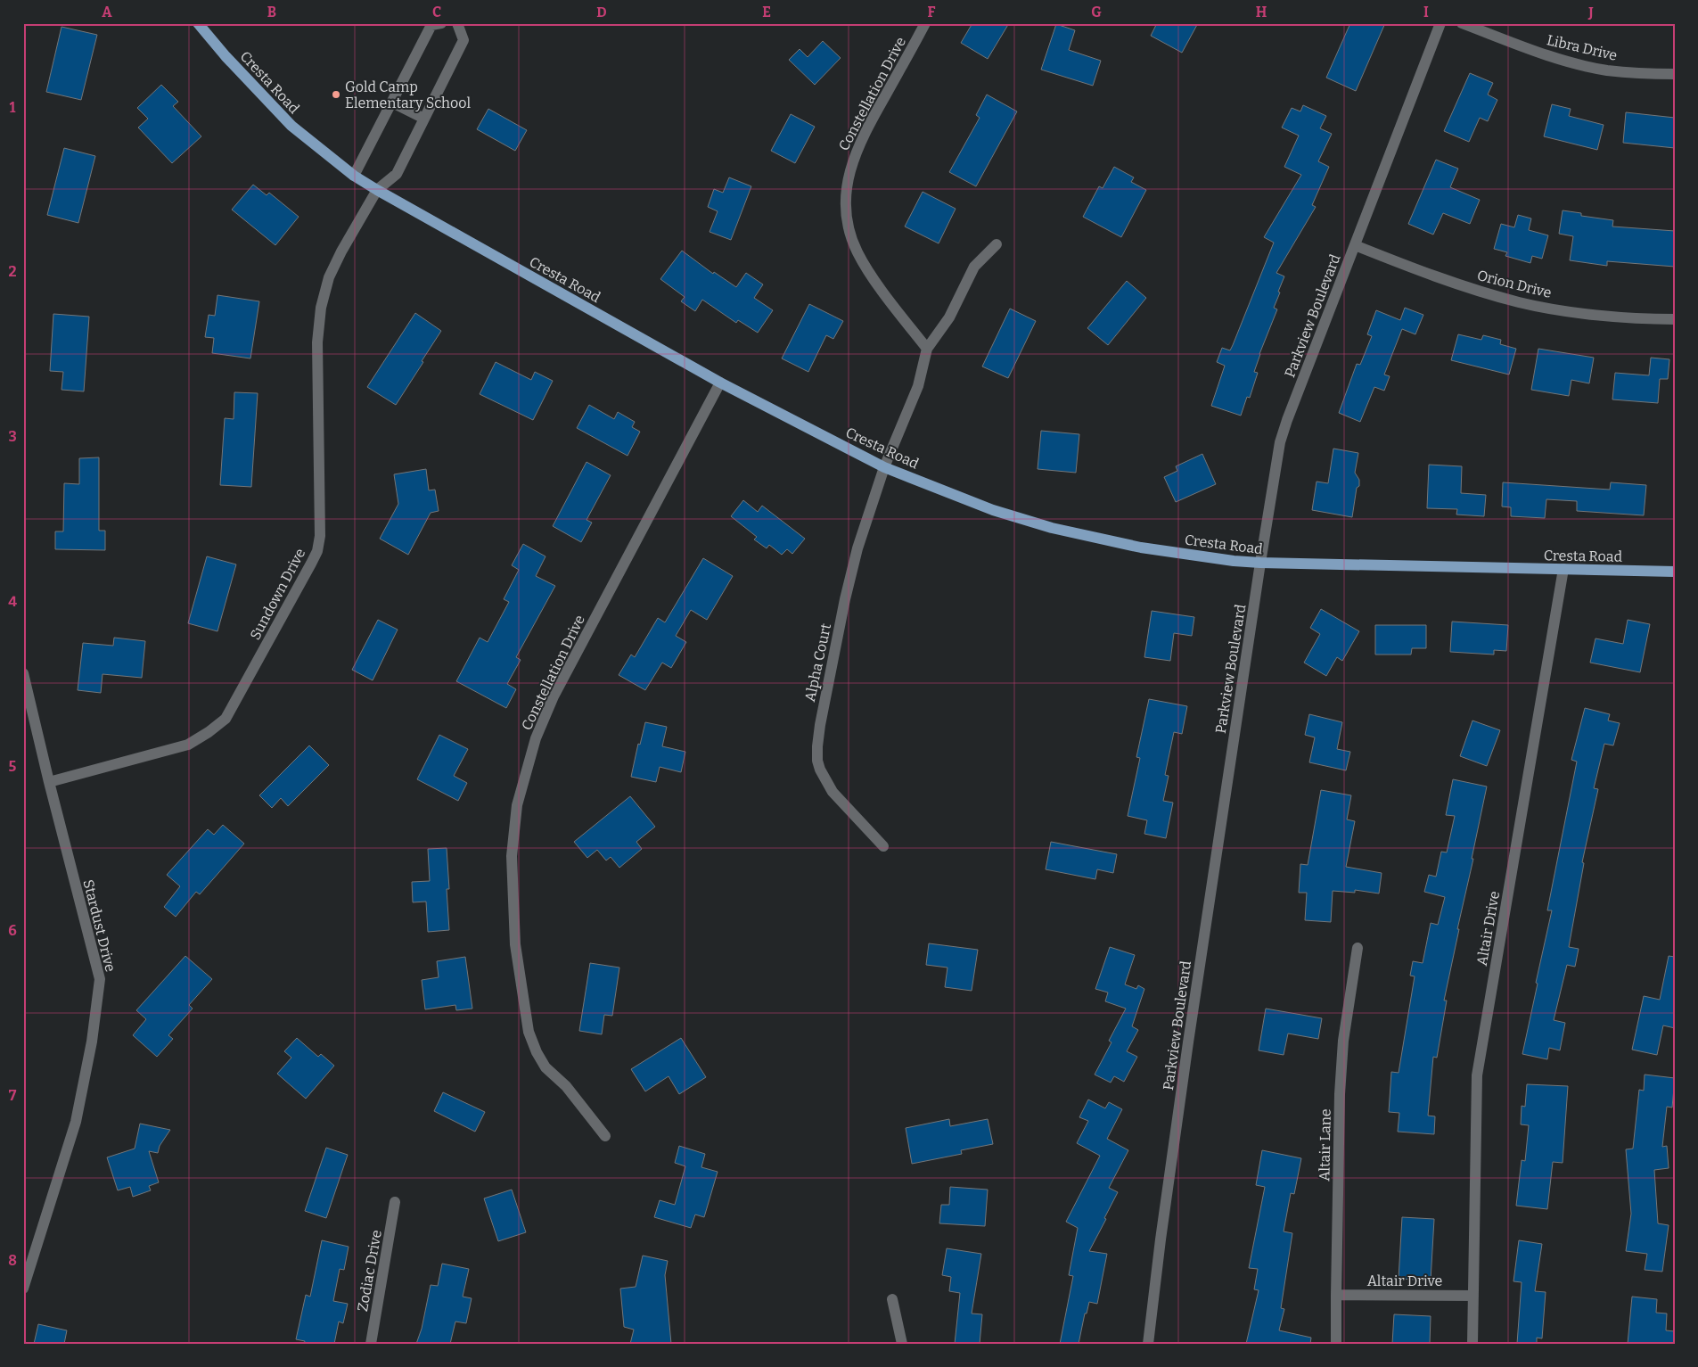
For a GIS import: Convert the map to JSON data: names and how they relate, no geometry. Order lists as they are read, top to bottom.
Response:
{
  "streets": {
    "main road": ["Cresta Road"],
    "street": [
      "Libra Drive",
      "Constellation Drive",
      "Orion Drive",
      "Parkview Boulevard",
      "Sundown Drive",
      "Alpha Court",
      "Stardust Drive",
      "Altair Drive",
      "Altair Lane",
      "Zodiac Drive"
    ]
  },
  "crossings": [
    ["Cresta Road", "Constellation Drive"],
    ["Cresta Road", "Parkview Boulevard"],
    ["Cresta Road", "Sundown Drive"],
    ["Cresta Road", "Alpha Court"],
    ["Cresta Road", "Altair Drive"],
    ["Orion Drive", "Parkview Boulevard"],
    ["Sundown Drive", "Stardust Drive"],
    ["Altair Drive", "Altair Lane"]
  ],
  "places": ["Gold Camp Elementary School"],
  "grid": {
    "columns": [
      "A",
      "B",
      "C",
      "D",
      "E",
      "F",
      "G",
      "H",
      "I",
      "J"
    ],
    "rows": [
      "1",
      "2",
      "3",
      "4",
      "5",
      "6",
      "7",
      "8"
    ]
  }
}
